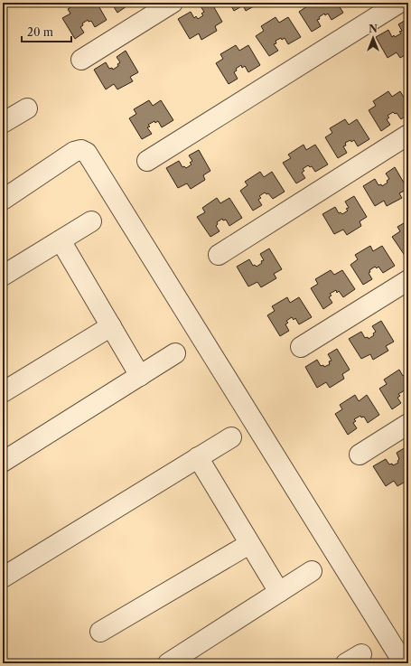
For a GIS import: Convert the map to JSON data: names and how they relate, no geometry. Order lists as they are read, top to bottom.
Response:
{
  "scale_bar": "20 m",
  "north": "top"
}
